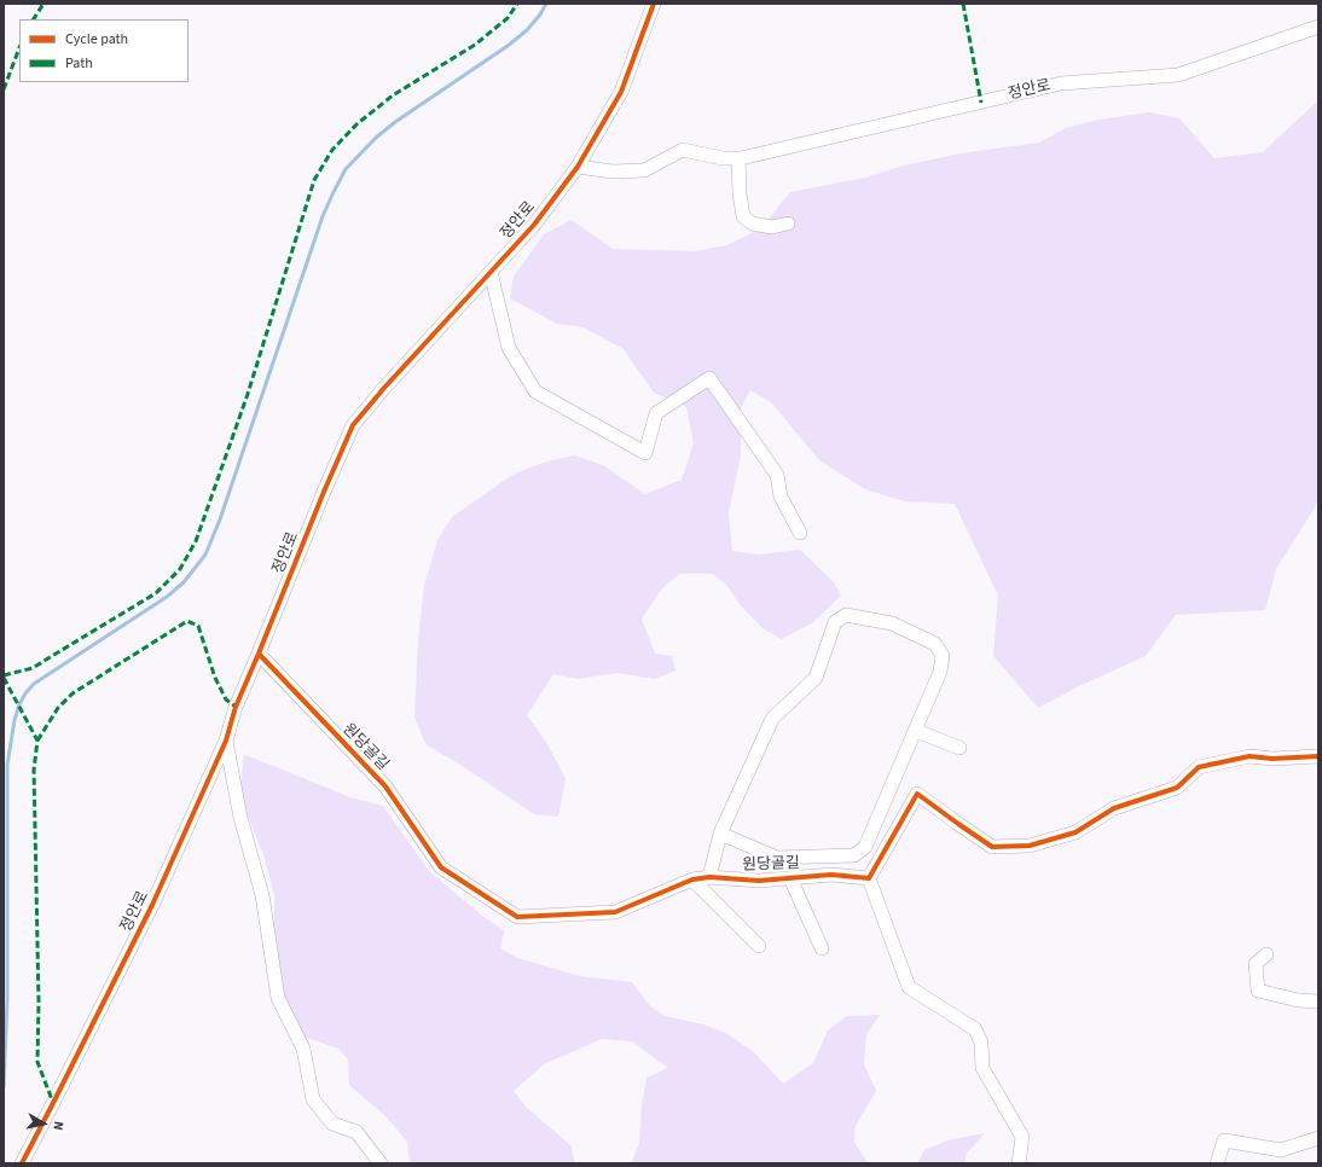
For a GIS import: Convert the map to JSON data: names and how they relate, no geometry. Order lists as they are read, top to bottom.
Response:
{
  "streets": {
    "street": ["정안로", "원당골길"]
  },
  "crossings": [
    ["정안로", "원당골길"]
  ],
  "legend": ["Cycle path", "Path"],
  "north": "right"
}
